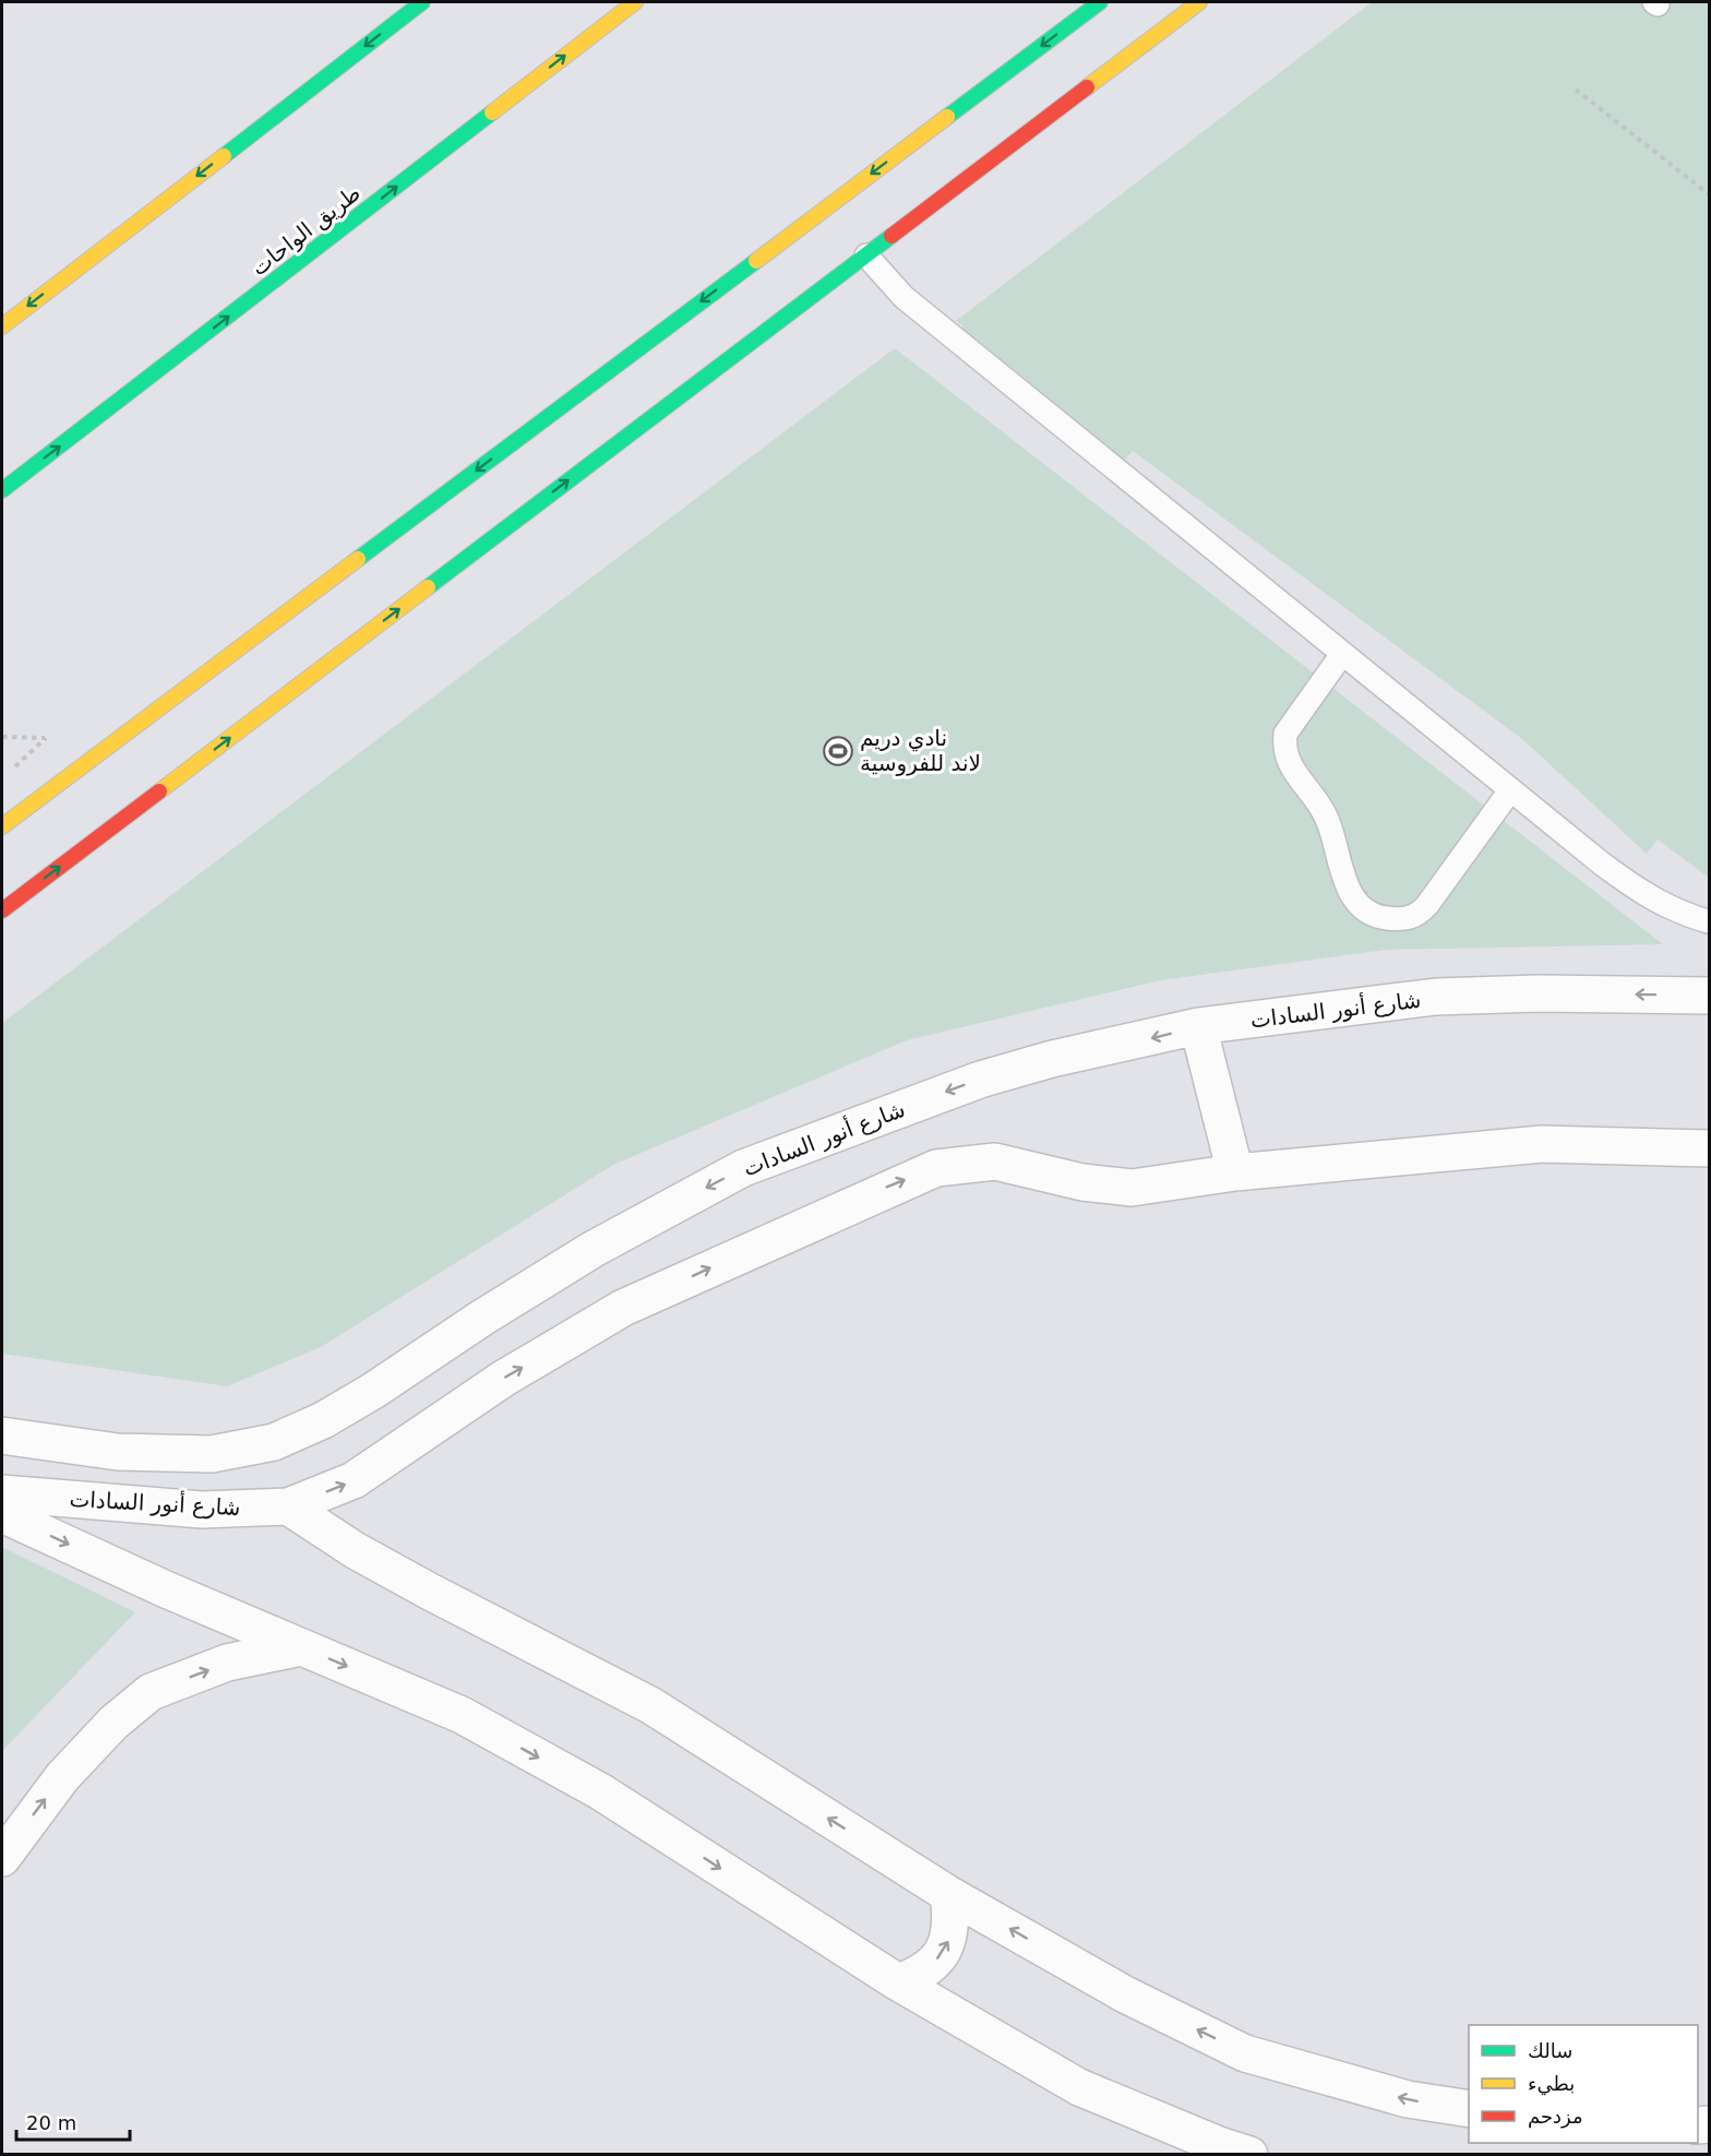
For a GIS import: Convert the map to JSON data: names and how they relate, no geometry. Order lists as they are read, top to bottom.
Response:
{
  "streets": {
    "main road": ["طريق الواحات"],
    "street": ["شارع أنور السادات"]
  },
  "places": {
    "sports": ["نادي دريم لاند للفروسية"]
  },
  "legend": ["سالك", "بطيء", "مزدحم"],
  "scale_bar": "20 m"
}
